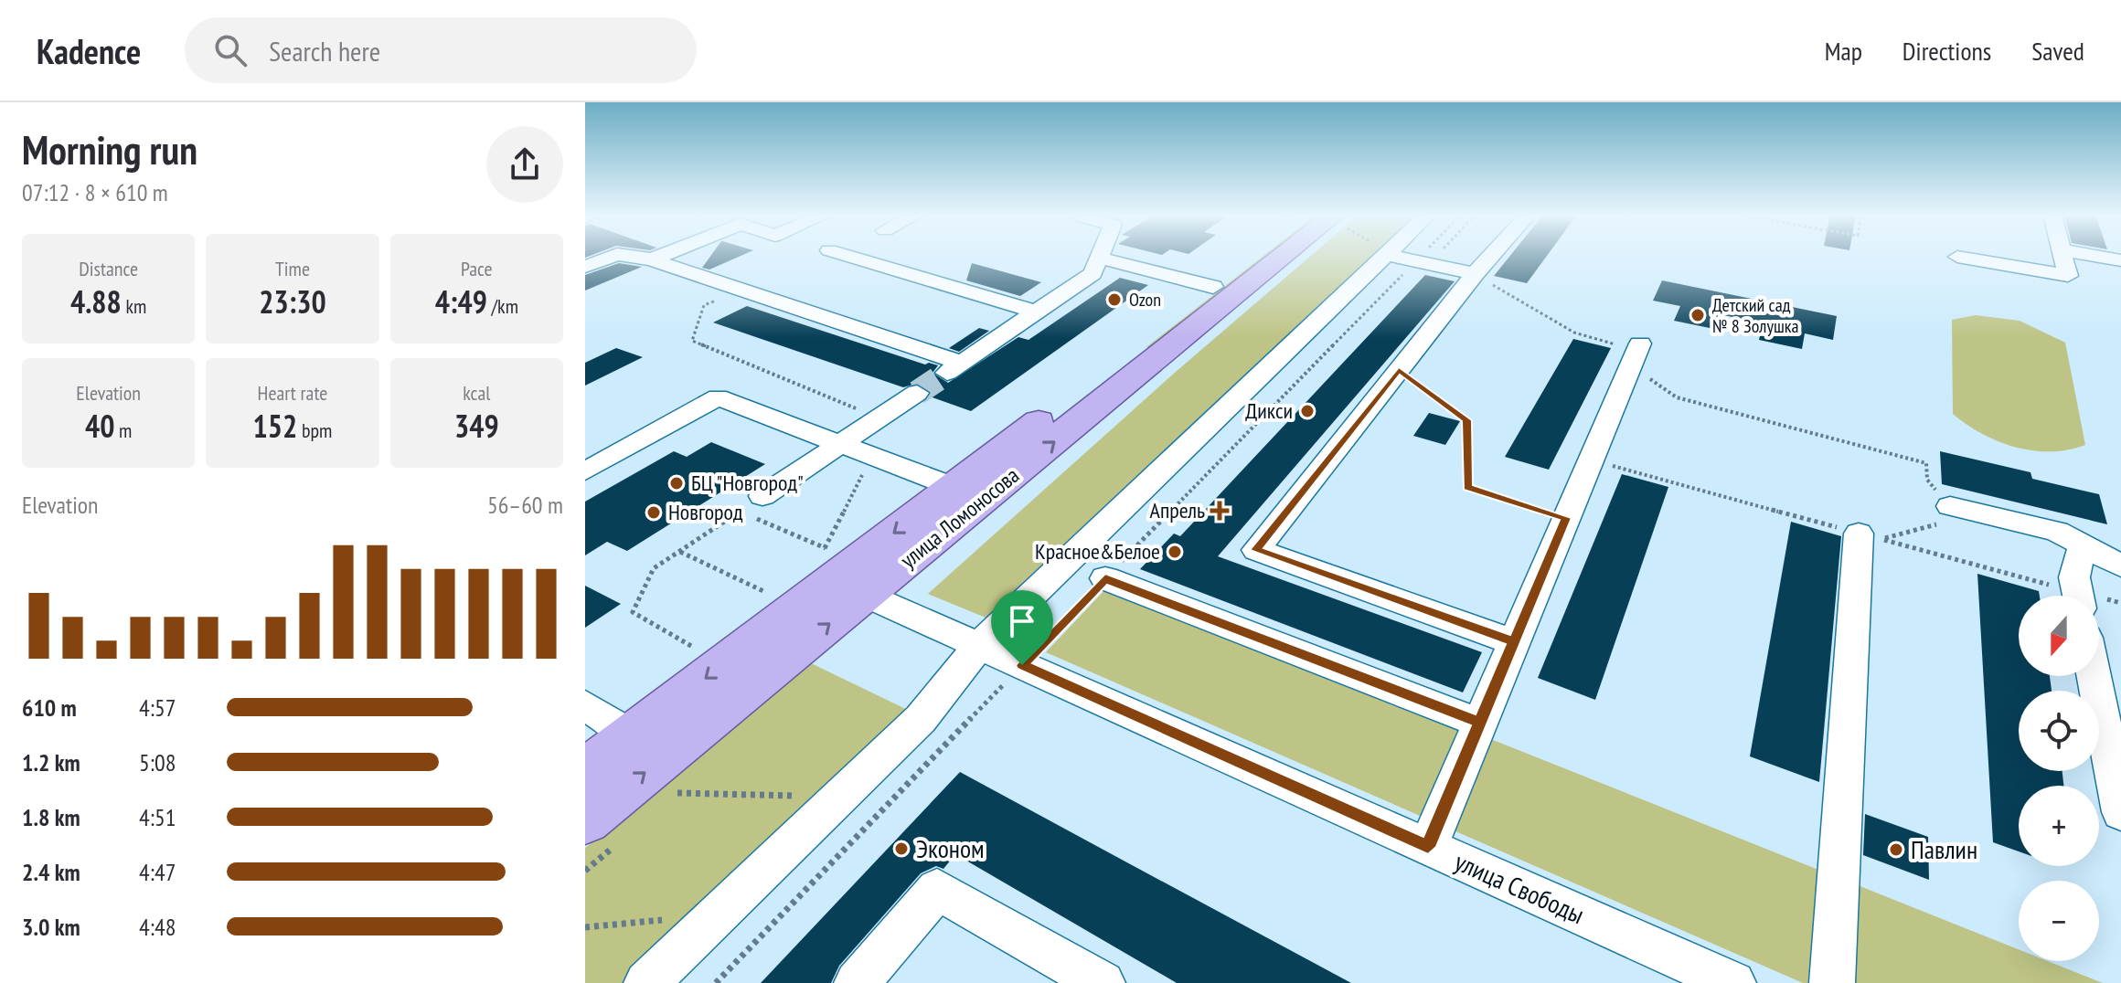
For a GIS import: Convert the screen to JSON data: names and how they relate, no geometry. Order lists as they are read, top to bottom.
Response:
{
  "streets": {
    "main road": ["улица Ломоносова"],
    "street": ["улица Свободы"]
  },
  "crossings": [
    ["улица Ломоносова", "улица Свободы"]
  ],
  "places": {
    "other": [
      "Ozon",
      "Детский сад № 8 Золушка",
      "Дикси",
      "БЦ \"Новгород\"",
      "Новгород",
      "Красное&Белое",
      "Эконом",
      "Павлин"
    ],
    "health": ["Апрель"]
  },
  "north": "bottom",
  "page": {
    "header": "Kadence",
    "search": "Search here",
    "nav": ["Map", "Directions", "Saved"],
    "heading": ["Morning run", "07:12 · 8 × 610 m"],
    "stats": [
      ["Distance", "4.88 km"],
      ["Time", "23:30"],
      ["Pace", "4:49 /km"],
      ["Elevation", "40 m"],
      ["Heart rate", "152 bpm"],
      ["kcal", "349"]
    ],
    "chart": ["Elevation", "56–60 m"],
    "map_buttons": ["+", "−"],
    "list": [
      {
        "name": "610 m",
        "note": "4:57"
      },
      {
        "name": "1.2 km",
        "note": "5:08"
      },
      {
        "name": "1.8 km",
        "note": "4:51"
      },
      {
        "name": "2.4 km",
        "note": "4:47"
      },
      {
        "name": "3.0 km",
        "note": "4:48"
      }
    ]
  }
}
